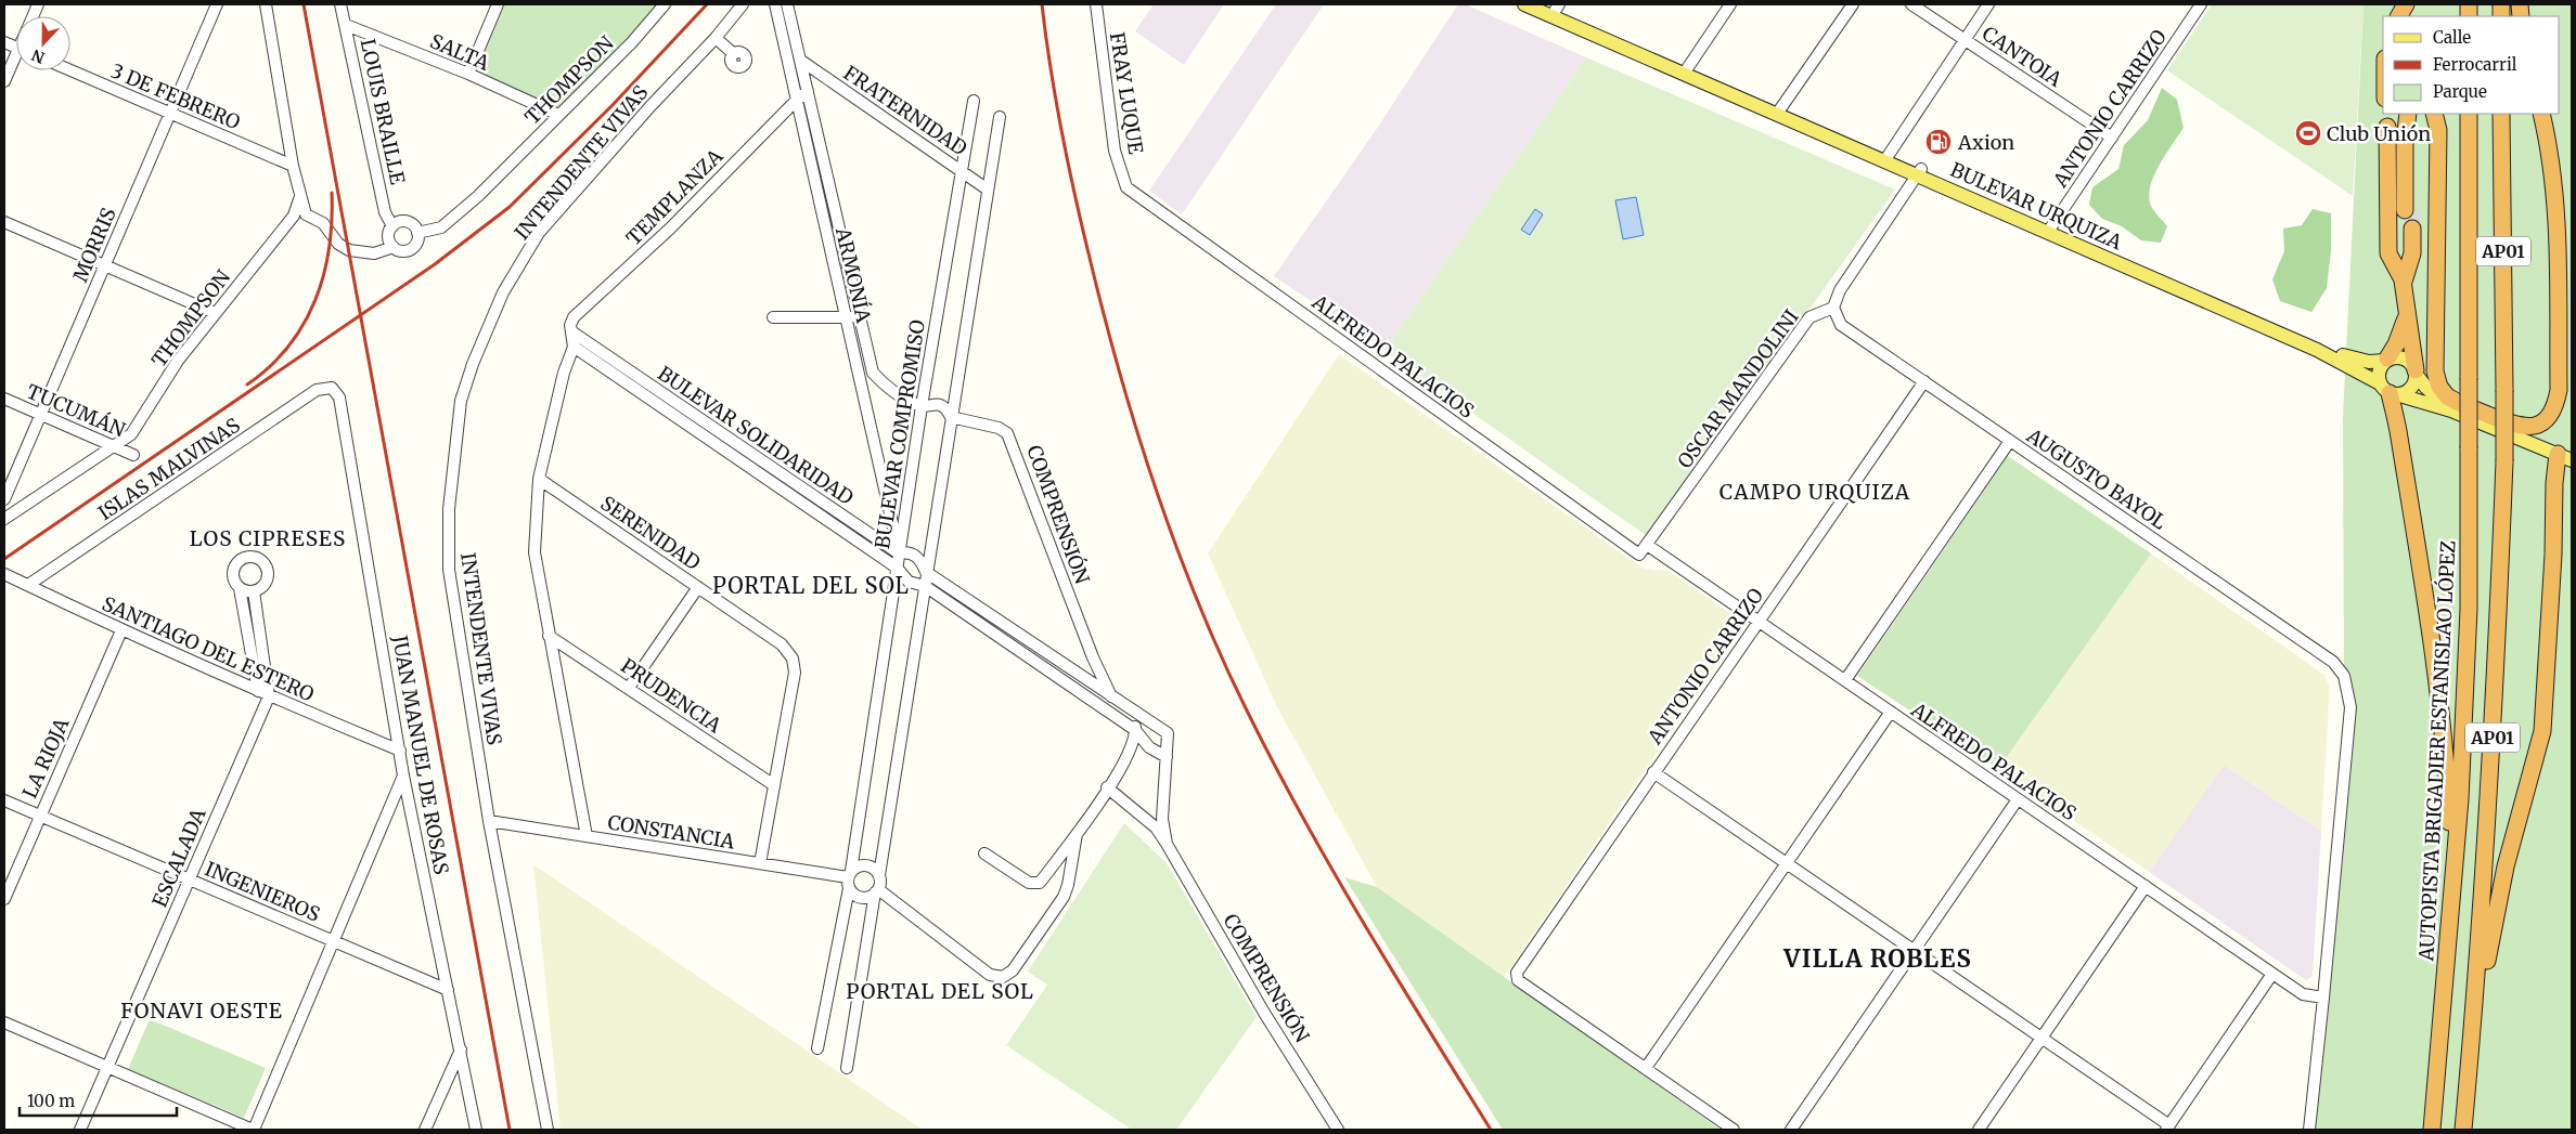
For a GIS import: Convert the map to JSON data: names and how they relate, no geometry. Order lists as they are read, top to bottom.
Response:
{
  "streets": {
    "highway": ["AP01", "AUTOPISTA BRIGADIER ESTANISLAO LÓPEZ"],
    "main road": ["BULEVAR URQUIZA"],
    "street": [
      "SALTA",
      "CANTOIA",
      "THOMPSON",
      "FRAY LUQUE",
      "3 DE FEBRERO",
      "ANTONIO CARRIZO",
      "FRATERNIDAD",
      "LOUIS BRAILLE",
      "INTENDENTE VIVAS",
      "TEMPLANZA",
      "MORRIS",
      "ARMONÍA",
      "ALFREDO PALACIOS",
      "OSCAR MANDOLINI",
      "TUCUMÁN",
      "BULEVAR COMPROMISO",
      "BULEVAR SOLIDARIDAD",
      "ISLAS MALVINAS",
      "AUGUSTO BAYOL",
      "COMPRENSIÓN",
      "SERENIDAD",
      "SANTIAGO DEL ESTERO",
      "PRUDENCIA",
      "JUAN MANUEL DE ROSAS",
      "LA RIOJA",
      "CONSTANCIA",
      "ESCALADA",
      "INGENIEROS"
    ]
  },
  "crossings": [
    ["SALTA", "THOMPSON"],
    ["SALTA", "LOUIS BRAILLE"],
    ["CANTOIA", "ANTONIO CARRIZO"],
    ["THOMPSON", "LOUIS BRAILLE"],
    ["THOMPSON", "TUCUMÁN"],
    ["FRAY LUQUE", "ALFREDO PALACIOS"],
    ["3 DE FEBRERO", "MORRIS"],
    ["ANTONIO CARRIZO", "BULEVAR URQUIZA"],
    ["ANTONIO CARRIZO", "ALFREDO PALACIOS"],
    ["ANTONIO CARRIZO", "AUGUSTO BAYOL"],
    ["FRATERNIDAD", "ARMONÍA"],
    ["FRATERNIDAD", "BULEVAR COMPROMISO"],
    ["INTENDENTE VIVAS", "CONSTANCIA"],
    ["TEMPLANZA", "ARMONÍA"],
    ["TEMPLANZA", "BULEVAR SOLIDARIDAD"],
    ["MORRIS", "TUCUMÁN"],
    ["ARMONÍA", "BULEVAR COMPROMISO"],
    ["ARMONÍA", "BULEVAR SOLIDARIDAD"],
    ["ARMONÍA", "COMPRENSIÓN"],
    ["ALFREDO PALACIOS", "OSCAR MANDOLINI"],
    ["ALFREDO PALACIOS", "AUGUSTO BAYOL"],
    ["OSCAR MANDOLINI", "AUGUSTO BAYOL"],
    ["BULEVAR COMPROMISO", "BULEVAR SOLIDARIDAD"],
    ["BULEVAR COMPROMISO", "COMPRENSIÓN"],
    ["BULEVAR COMPROMISO", "CONSTANCIA"],
    ["BULEVAR SOLIDARIDAD", "COMPRENSIÓN"],
    ["ISLAS MALVINAS", "SANTIAGO DEL ESTERO"],
    ["ISLAS MALVINAS", "JUAN MANUEL DE ROSAS"],
    ["SERENIDAD", "PRUDENCIA"],
    ["SANTIAGO DEL ESTERO", "JUAN MANUEL DE ROSAS"],
    ["SANTIAGO DEL ESTERO", "LA RIOJA"],
    ["SANTIAGO DEL ESTERO", "ESCALADA"],
    ["JUAN MANUEL DE ROSAS", "INGENIEROS"],
    ["LA RIOJA", "INGENIEROS"],
    ["ESCALADA", "INGENIEROS"]
  ],
  "districts": [
    "CAMPO URQUIZA",
    "LOS CIPRESES",
    "PORTAL DEL SOL",
    "VILLA ROBLES",
    "PORTAL DEL SOL",
    "FONAVI OESTE"
  ],
  "places": {
    "sports": ["Club Unión"],
    "fuel station": ["Axion"]
  },
  "legend": ["Calle", "Ferrocarril", "Parque"],
  "scale_bar": "100 m",
  "north": "bottom"
}
